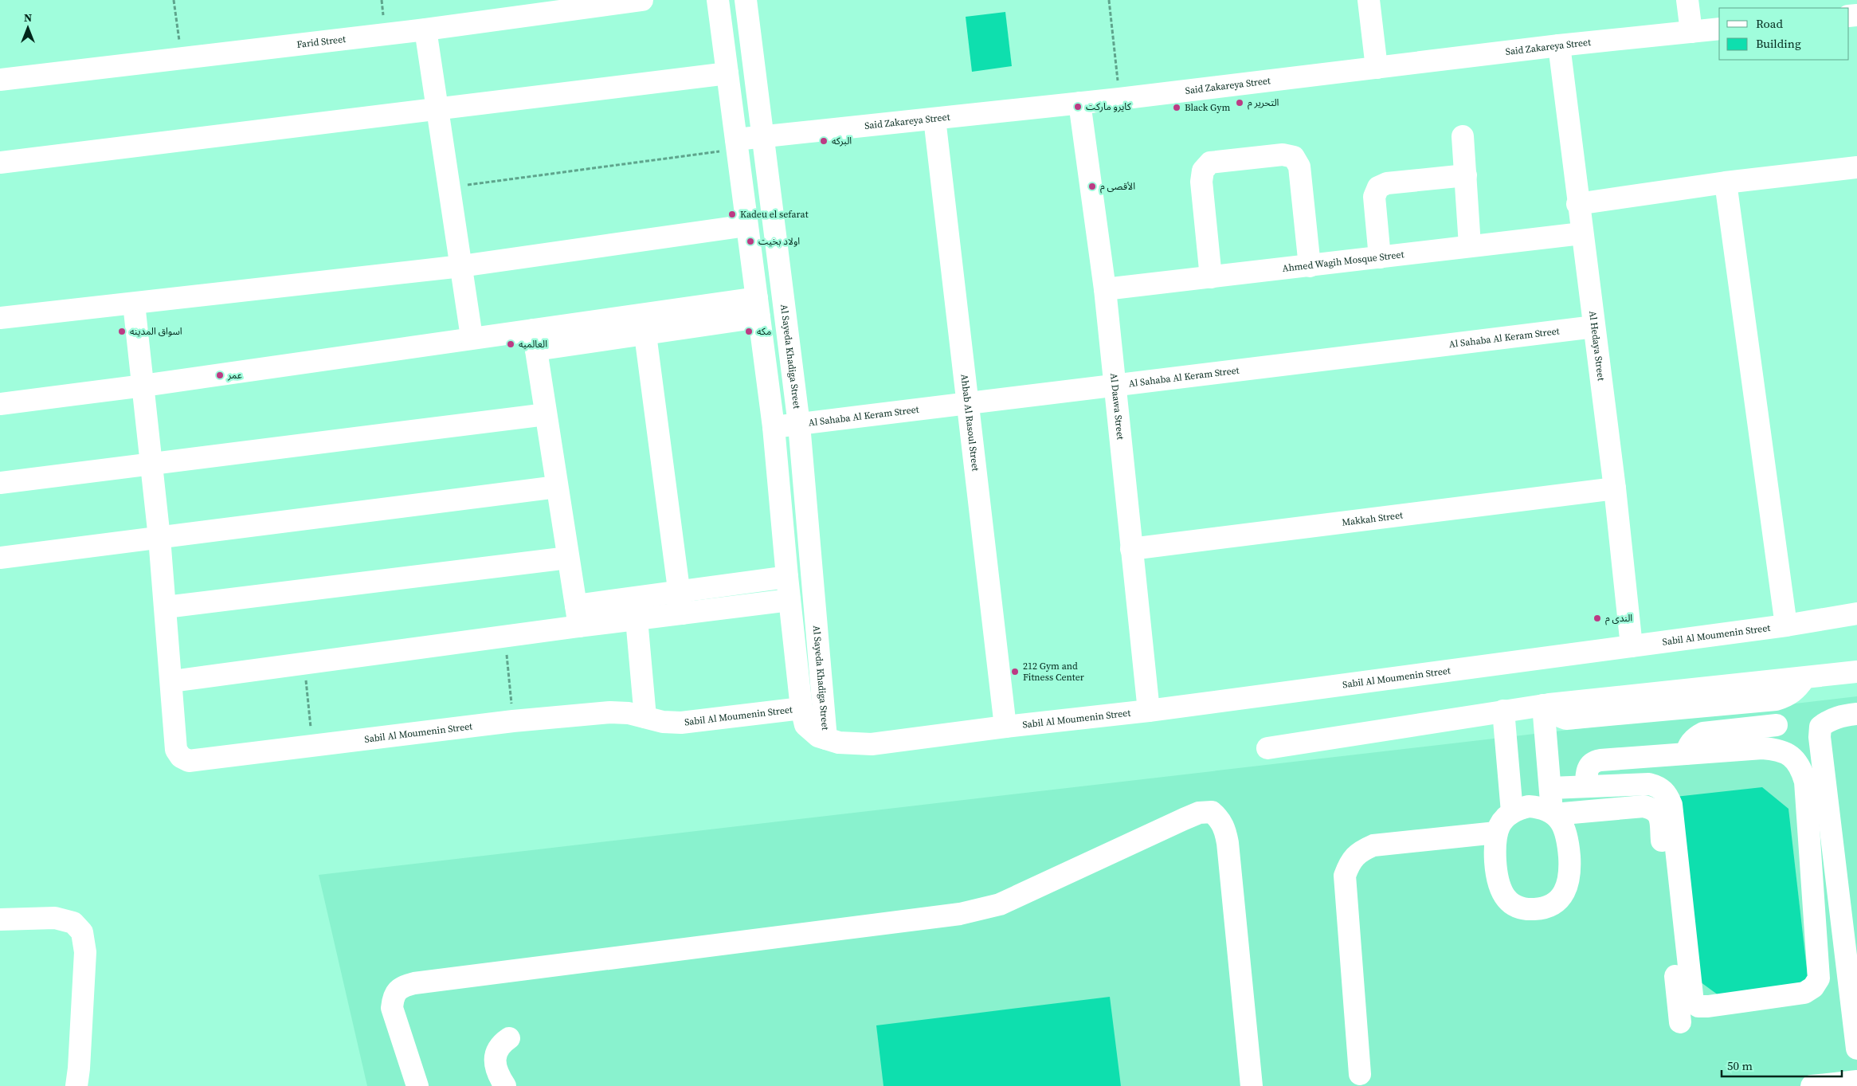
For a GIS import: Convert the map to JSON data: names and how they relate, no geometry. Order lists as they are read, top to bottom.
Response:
{
  "streets": {
    "street": [
      "Farid Street",
      "Said Zakareya Street",
      "Ahmed Wagih Mosque Street",
      "Al Sahaba Al Keram Street",
      "Al Hedaya Street",
      "Al Sayeda Khadiga Street",
      "Al Daawa Street",
      "Ahbab Al Rasoul Street",
      "Makkah Street",
      "Sabil Al Moumenin Street"
    ]
  },
  "crossings": [
    ["Said Zakareya Street", "Al Hedaya Street"],
    ["Said Zakareya Street", "Al Sayeda Khadiga Street"],
    ["Said Zakareya Street", "Al Daawa Street"],
    ["Said Zakareya Street", "Ahbab Al Rasoul Street"],
    ["Ahmed Wagih Mosque Street", "Al Hedaya Street"],
    ["Ahmed Wagih Mosque Street", "Al Daawa Street"],
    ["Al Sahaba Al Keram Street", "Al Hedaya Street"],
    ["Al Sahaba Al Keram Street", "Al Sayeda Khadiga Street"],
    ["Al Sahaba Al Keram Street", "Al Daawa Street"],
    ["Al Sahaba Al Keram Street", "Ahbab Al Rasoul Street"],
    ["Al Hedaya Street", "Makkah Street"],
    ["Al Hedaya Street", "Sabil Al Moumenin Street"],
    ["Al Sayeda Khadiga Street", "Sabil Al Moumenin Street"],
    ["Al Daawa Street", "Makkah Street"],
    ["Al Daawa Street", "Sabil Al Moumenin Street"],
    ["Ahbab Al Rasoul Street", "Sabil Al Moumenin Street"]
  ],
  "places": [
    "التحرير م",
    "كايرو ماركت",
    "Black Gym",
    "البركه",
    "الأقصى م",
    "Kadeu el sefarat",
    "اولاد بخيت",
    "اسواق المدينه",
    "مكه",
    "العالميه",
    "عمر",
    "الندى م",
    "212 Gym and Fitness Center"
  ],
  "legend": ["Road", "Building"],
  "scale_bar": "50 m",
  "north": "top"
}
